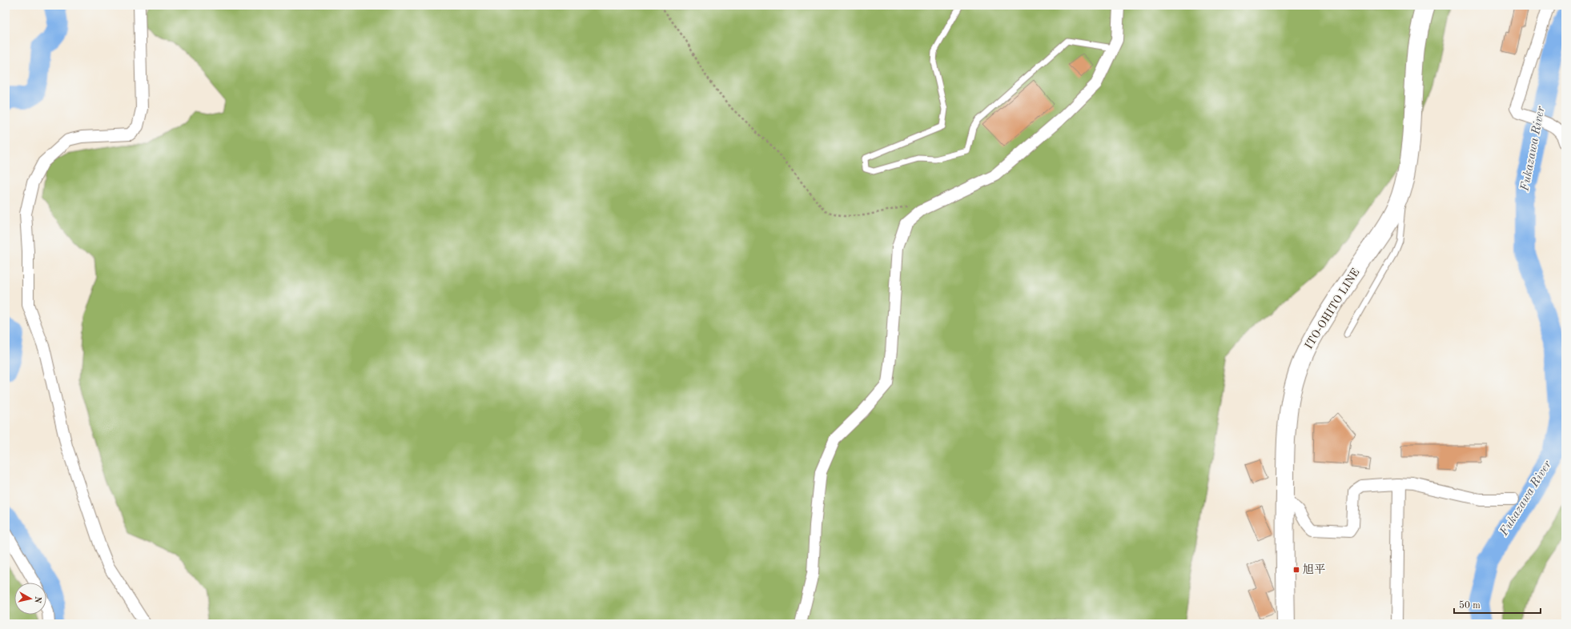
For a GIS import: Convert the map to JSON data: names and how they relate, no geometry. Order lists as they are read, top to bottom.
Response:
{
  "streets": {
    "main road": ["ITO-OHITO LINE"]
  },
  "water": ["Fukazawa River"],
  "places": {
    "transit": ["旭平"]
  },
  "scale_bar": "50 m",
  "north": "right"
}
